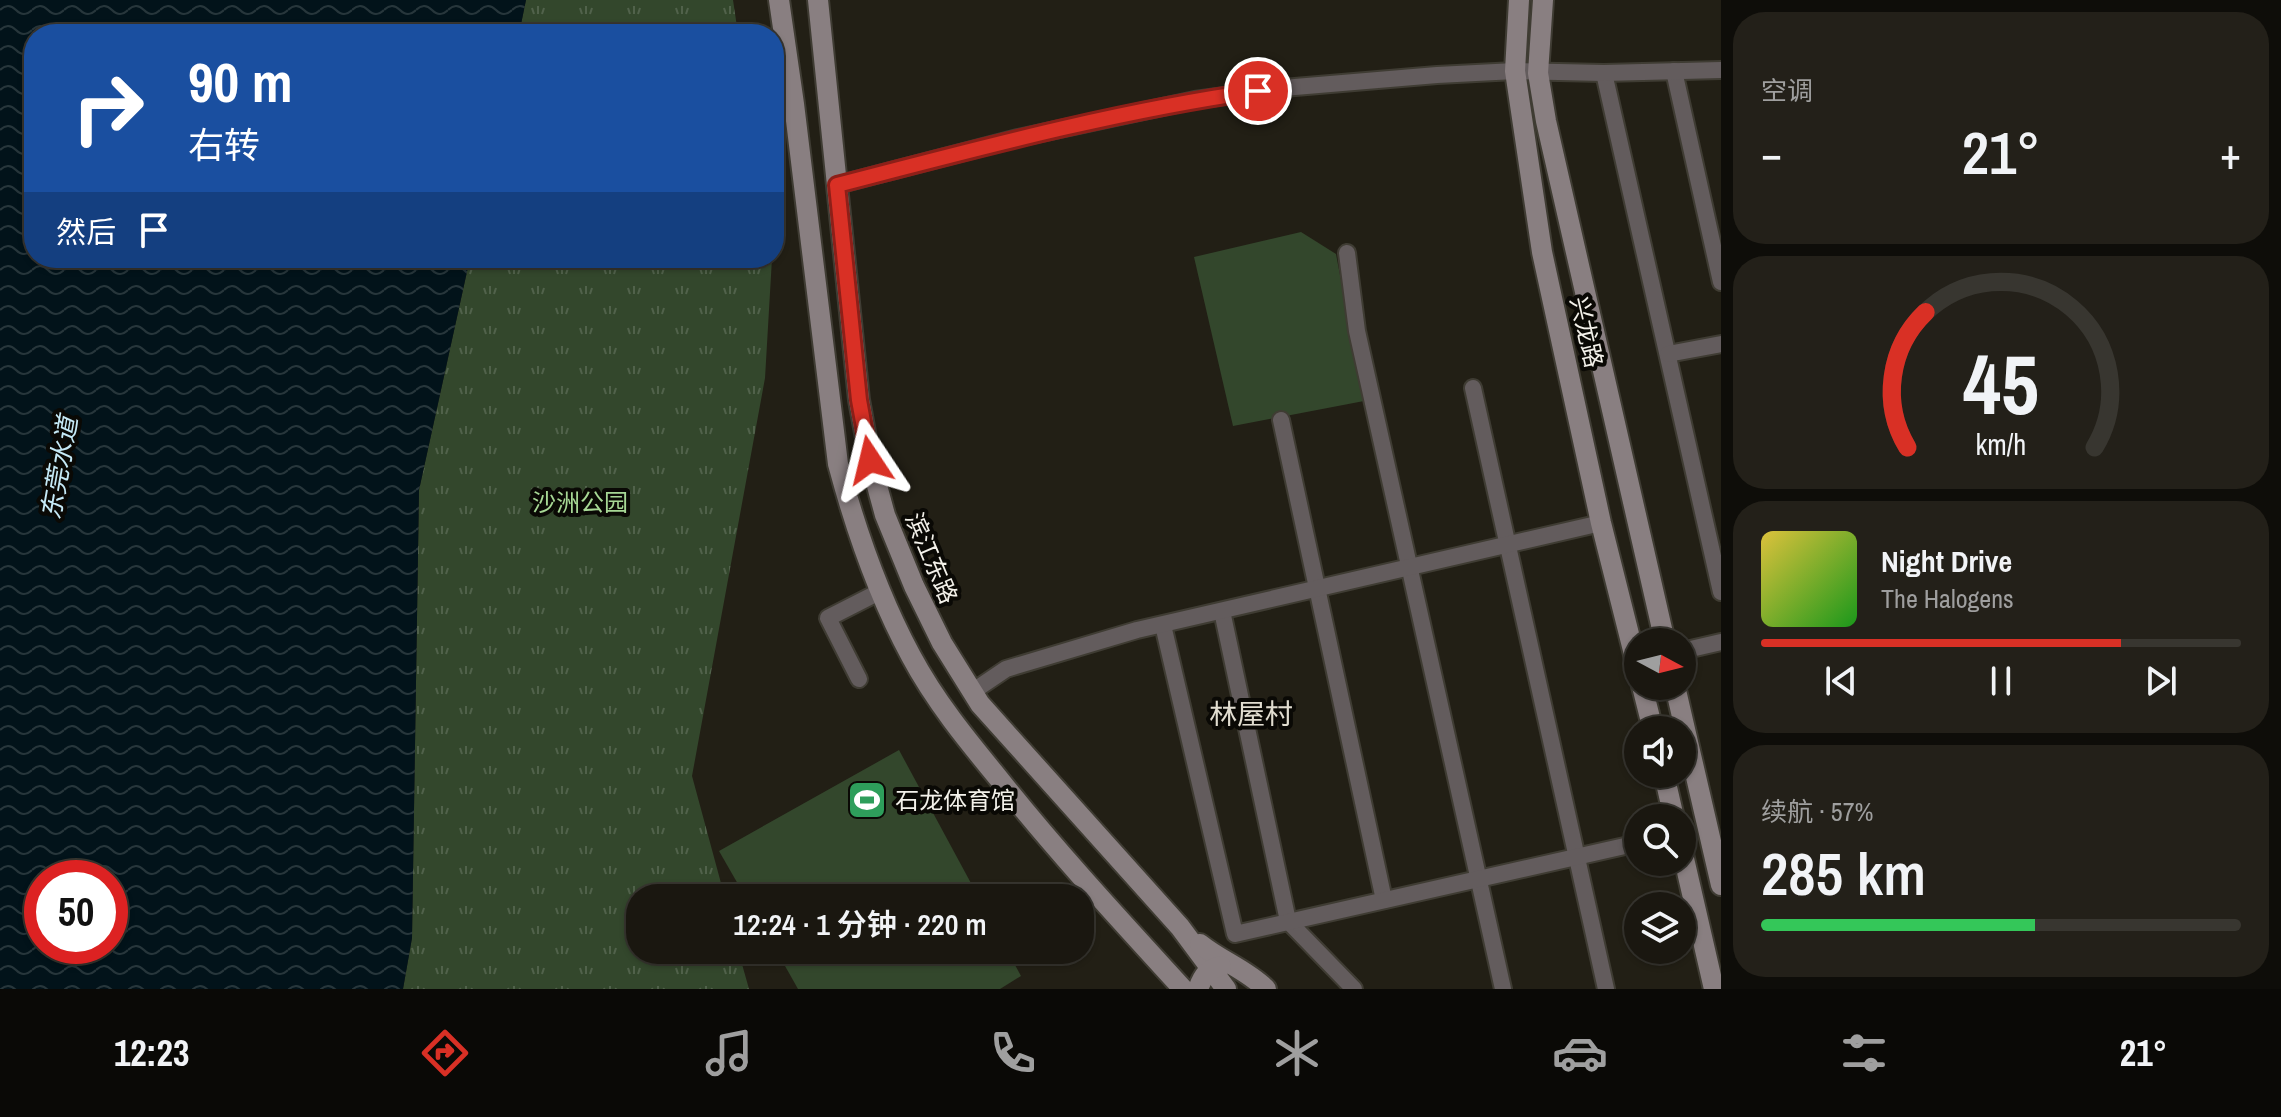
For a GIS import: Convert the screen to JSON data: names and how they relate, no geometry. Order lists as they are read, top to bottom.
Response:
{
  "streets": {
    "main road": ["兴龙路", "滨江东路"]
  },
  "districts": ["林屋村"],
  "water": ["东莞水道"],
  "parks": ["沙洲公园"],
  "places": {
    "sports": ["石龙体育馆"]
  },
  "north": "right",
  "page": {
    "tile": [
      "空调",
      ["续航 · 57%", "285 km"]
    ],
    "turn": ["90 m", "右转"],
    "heat": ["−", "21°", "+"],
    "then": "然后",
    "song": ["Night Drive", "The Halogens"],
    "limit": "50",
    "trip": "12:24 · 1 分钟 · 220 m",
    "tabs": ["12:23", "21°"],
    "gauge": ["45", "km/h"]
  }
}
